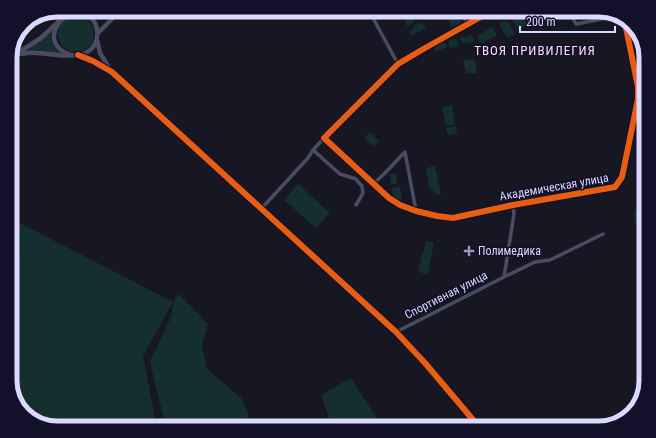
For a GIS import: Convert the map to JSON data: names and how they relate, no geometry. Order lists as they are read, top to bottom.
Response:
{
  "streets": {
    "street": ["Академическая улица", "Спортивная улица"]
  },
  "crossings": [
    ["Академическая улица", "Спортивная улица"]
  ],
  "districts": ["ТВОЯ ПРИВИЛЕГИЯ"],
  "places": {
    "health": ["Полимедика"]
  },
  "scale_bar": "200 m"
}
